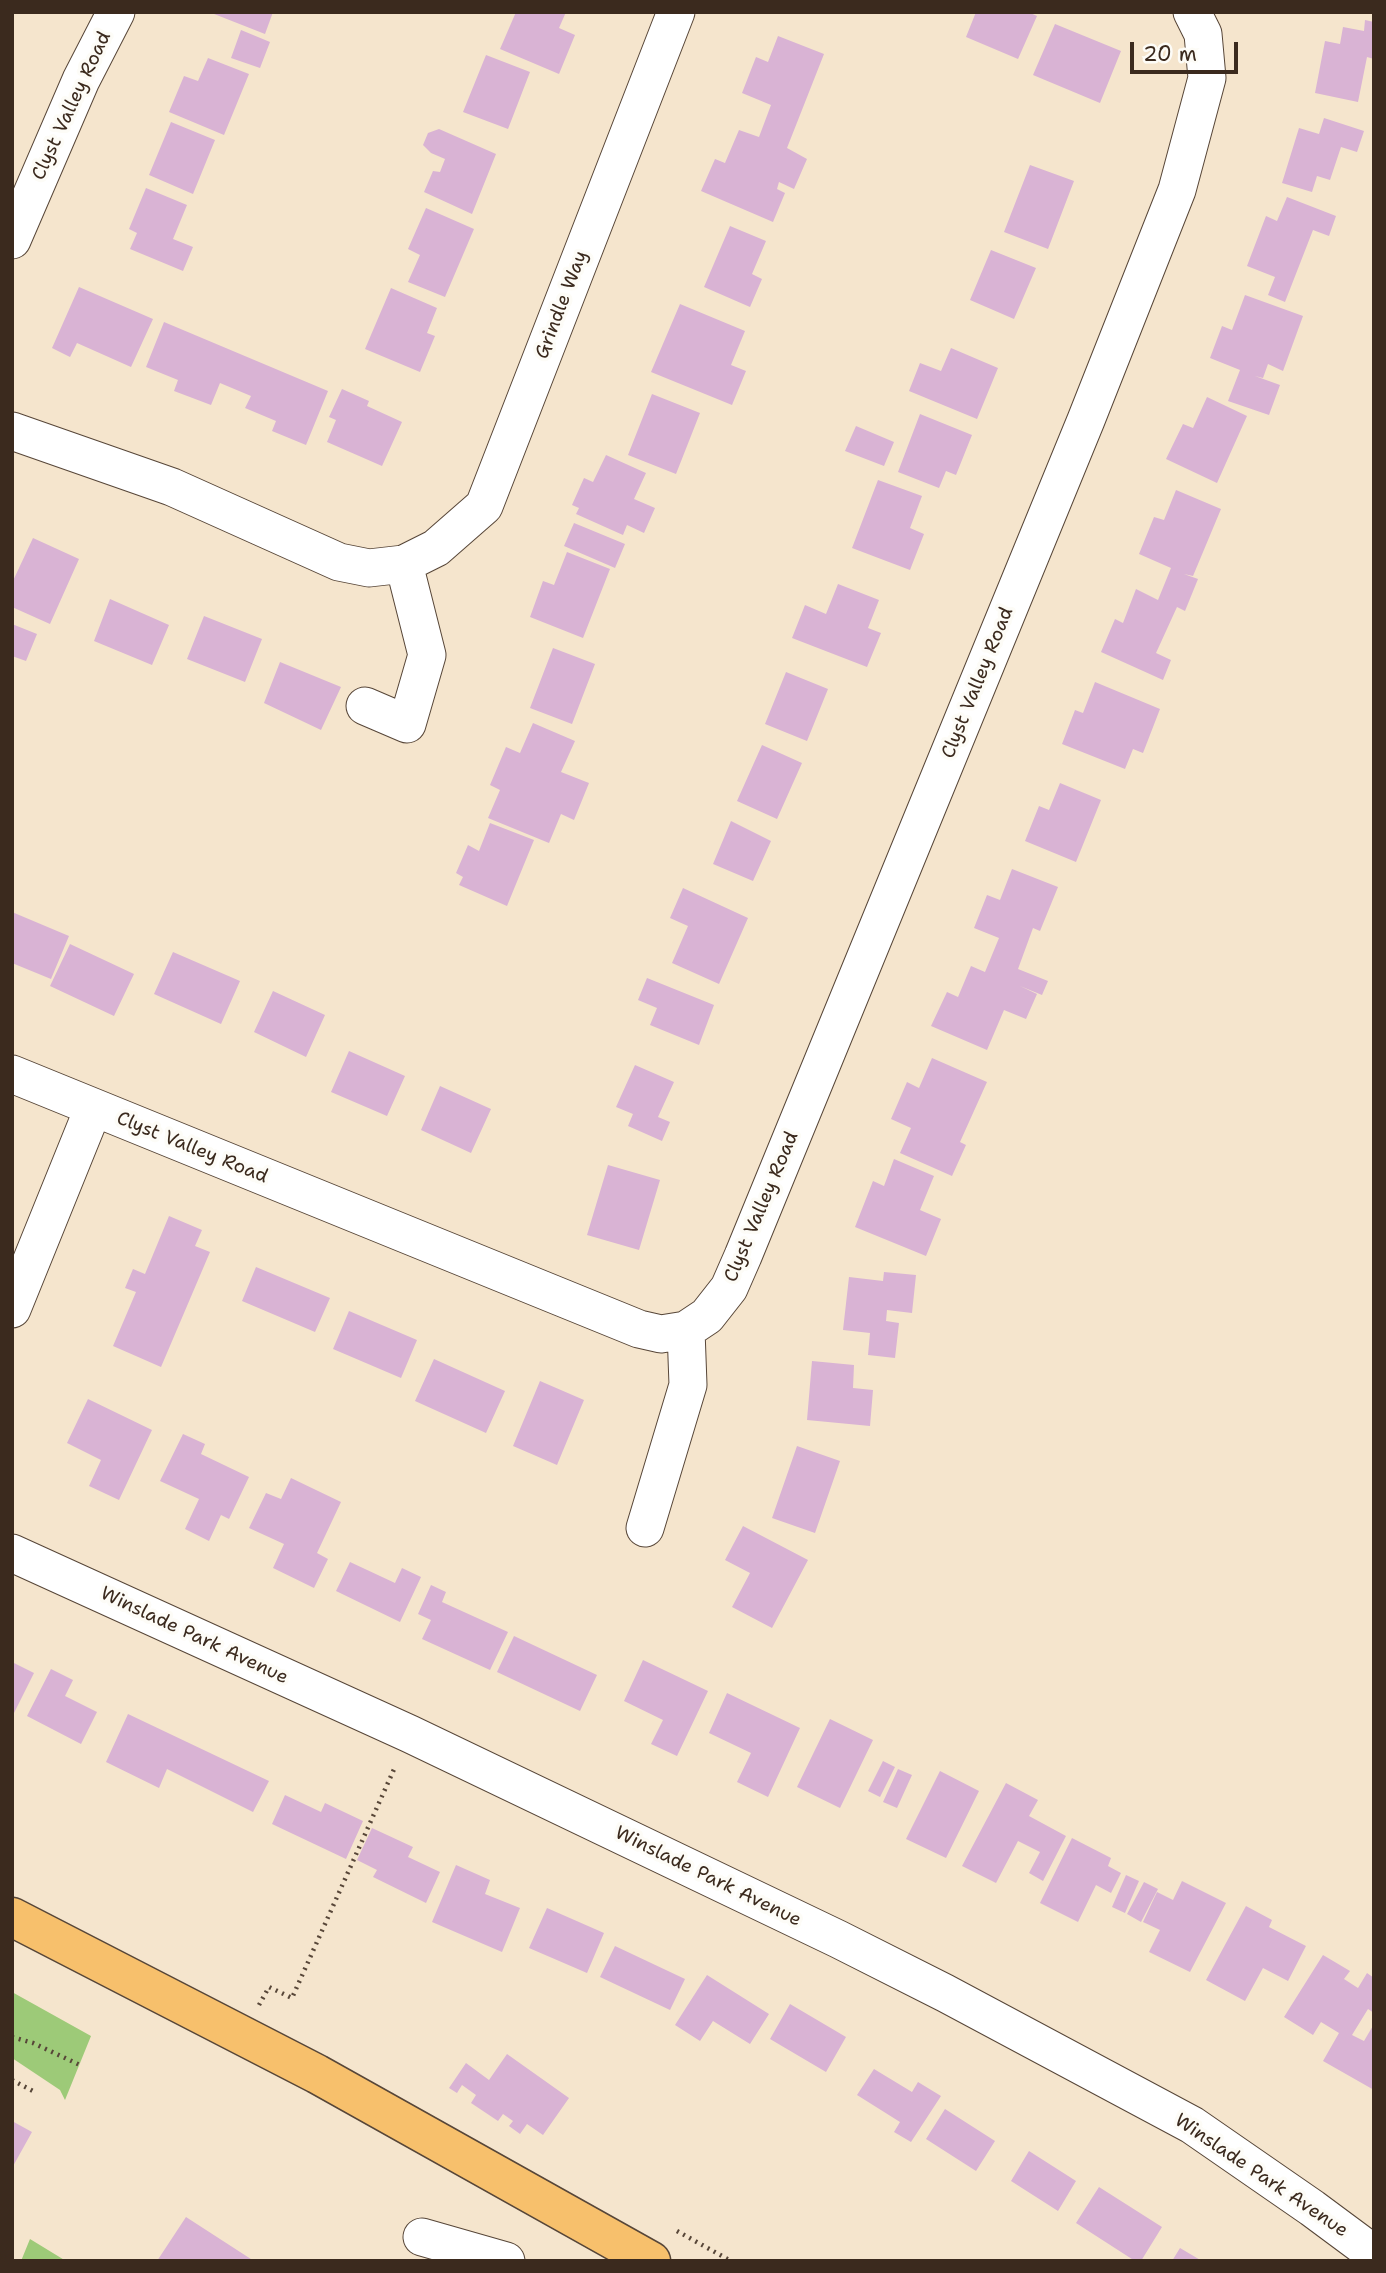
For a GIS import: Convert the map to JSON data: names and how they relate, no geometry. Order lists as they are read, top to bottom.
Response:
{
  "streets": {
    "street": ["Clyst Valley Road", "Grindle Way", "Winslade Park Avenue"]
  },
  "scale_bar": "20 m"
}
